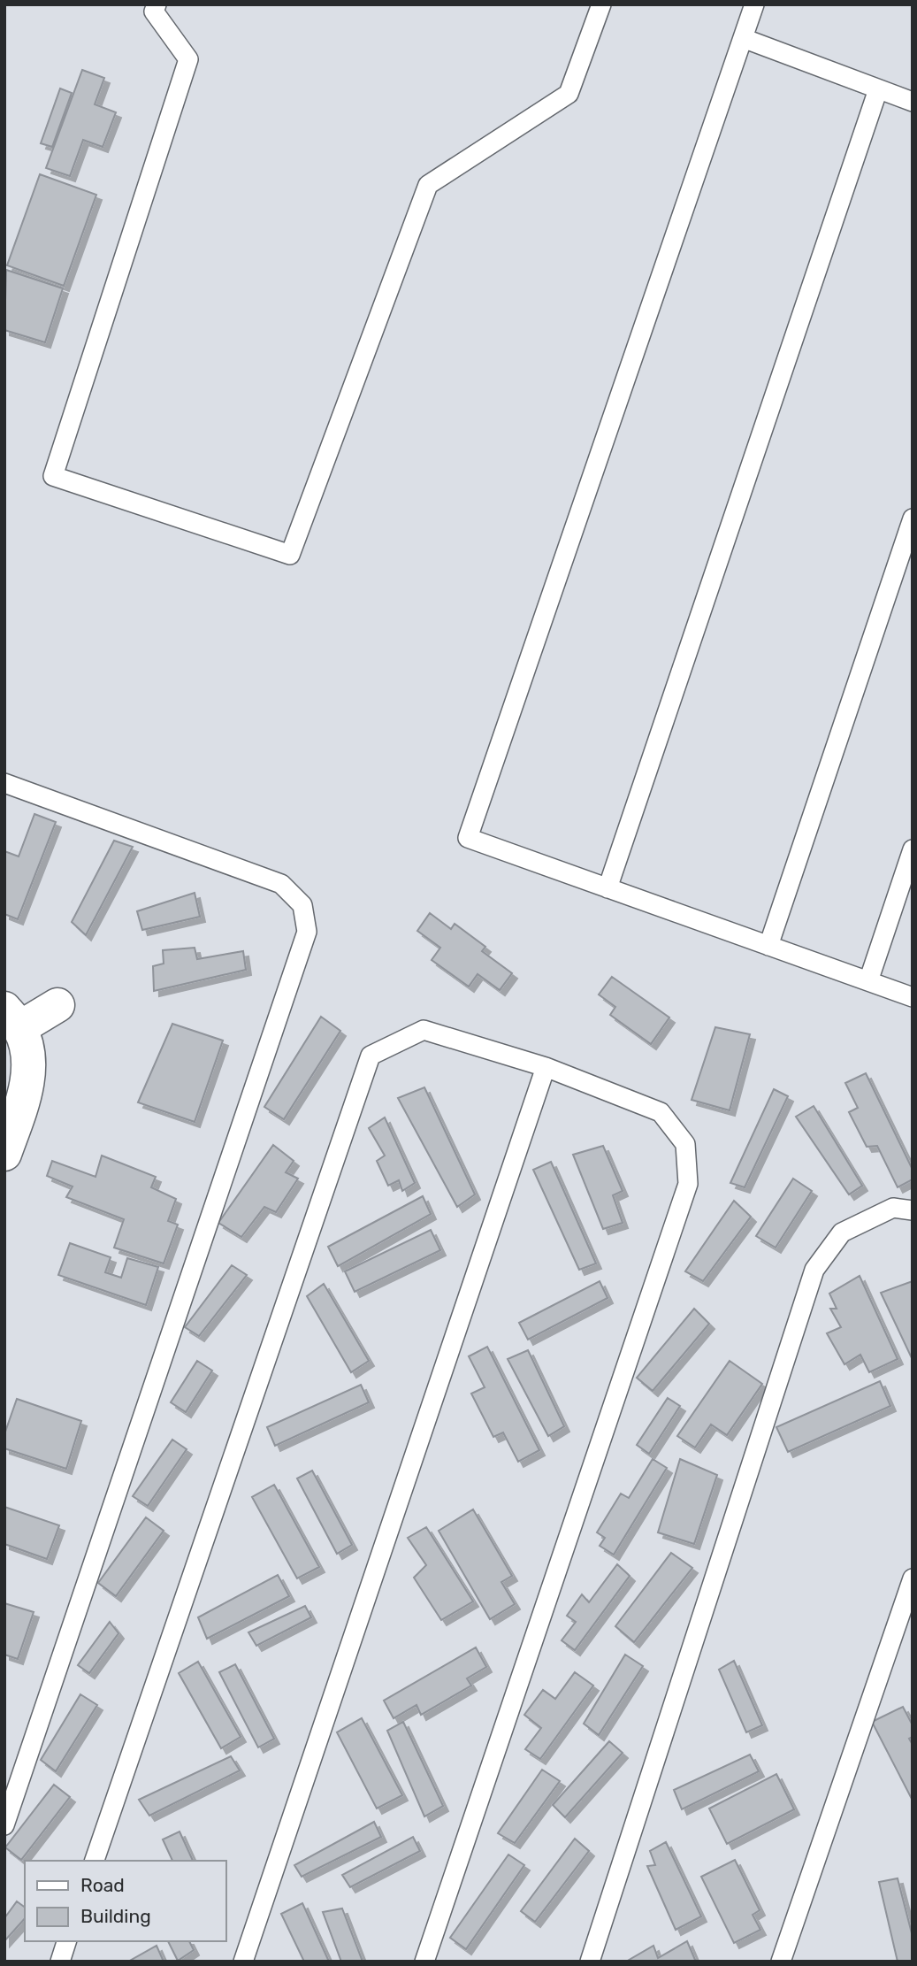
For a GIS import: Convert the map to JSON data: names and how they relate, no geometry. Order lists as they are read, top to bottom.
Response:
{
  "legend": ["Road", "Building"]
}
